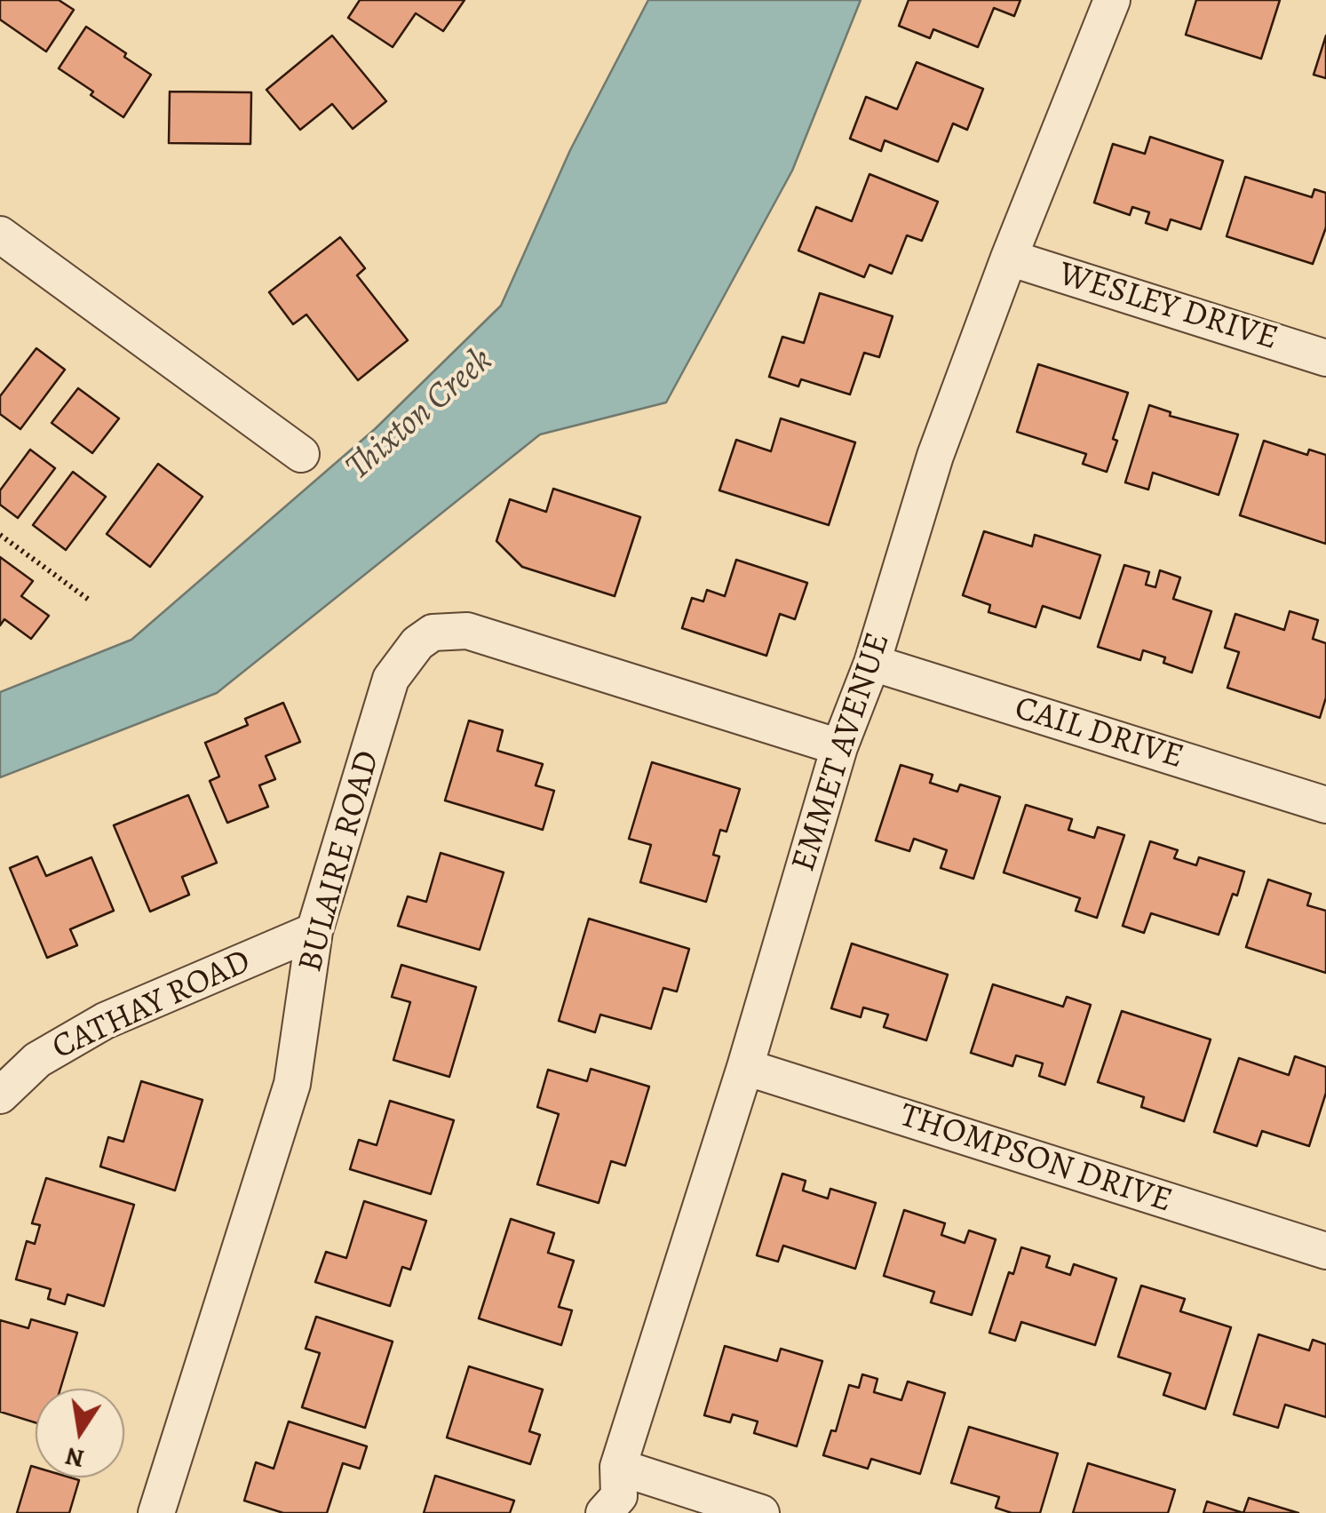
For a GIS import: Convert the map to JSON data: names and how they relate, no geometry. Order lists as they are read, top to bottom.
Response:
{
  "streets": {
    "street": [
      "WESLEY DRIVE",
      "CAIL DRIVE",
      "EMMET AVENUE",
      "BULAIRE ROAD",
      "CATHAY ROAD",
      "THOMPSON DRIVE"
    ]
  },
  "crossings": [
    ["WESLEY DRIVE", "EMMET AVENUE"],
    ["CAIL DRIVE", "EMMET AVENUE"],
    ["EMMET AVENUE", "BULAIRE ROAD"],
    ["EMMET AVENUE", "THOMPSON DRIVE"],
    ["BULAIRE ROAD", "CATHAY ROAD"]
  ],
  "water": ["Thixton Creek"],
  "north": "bottom"
}
